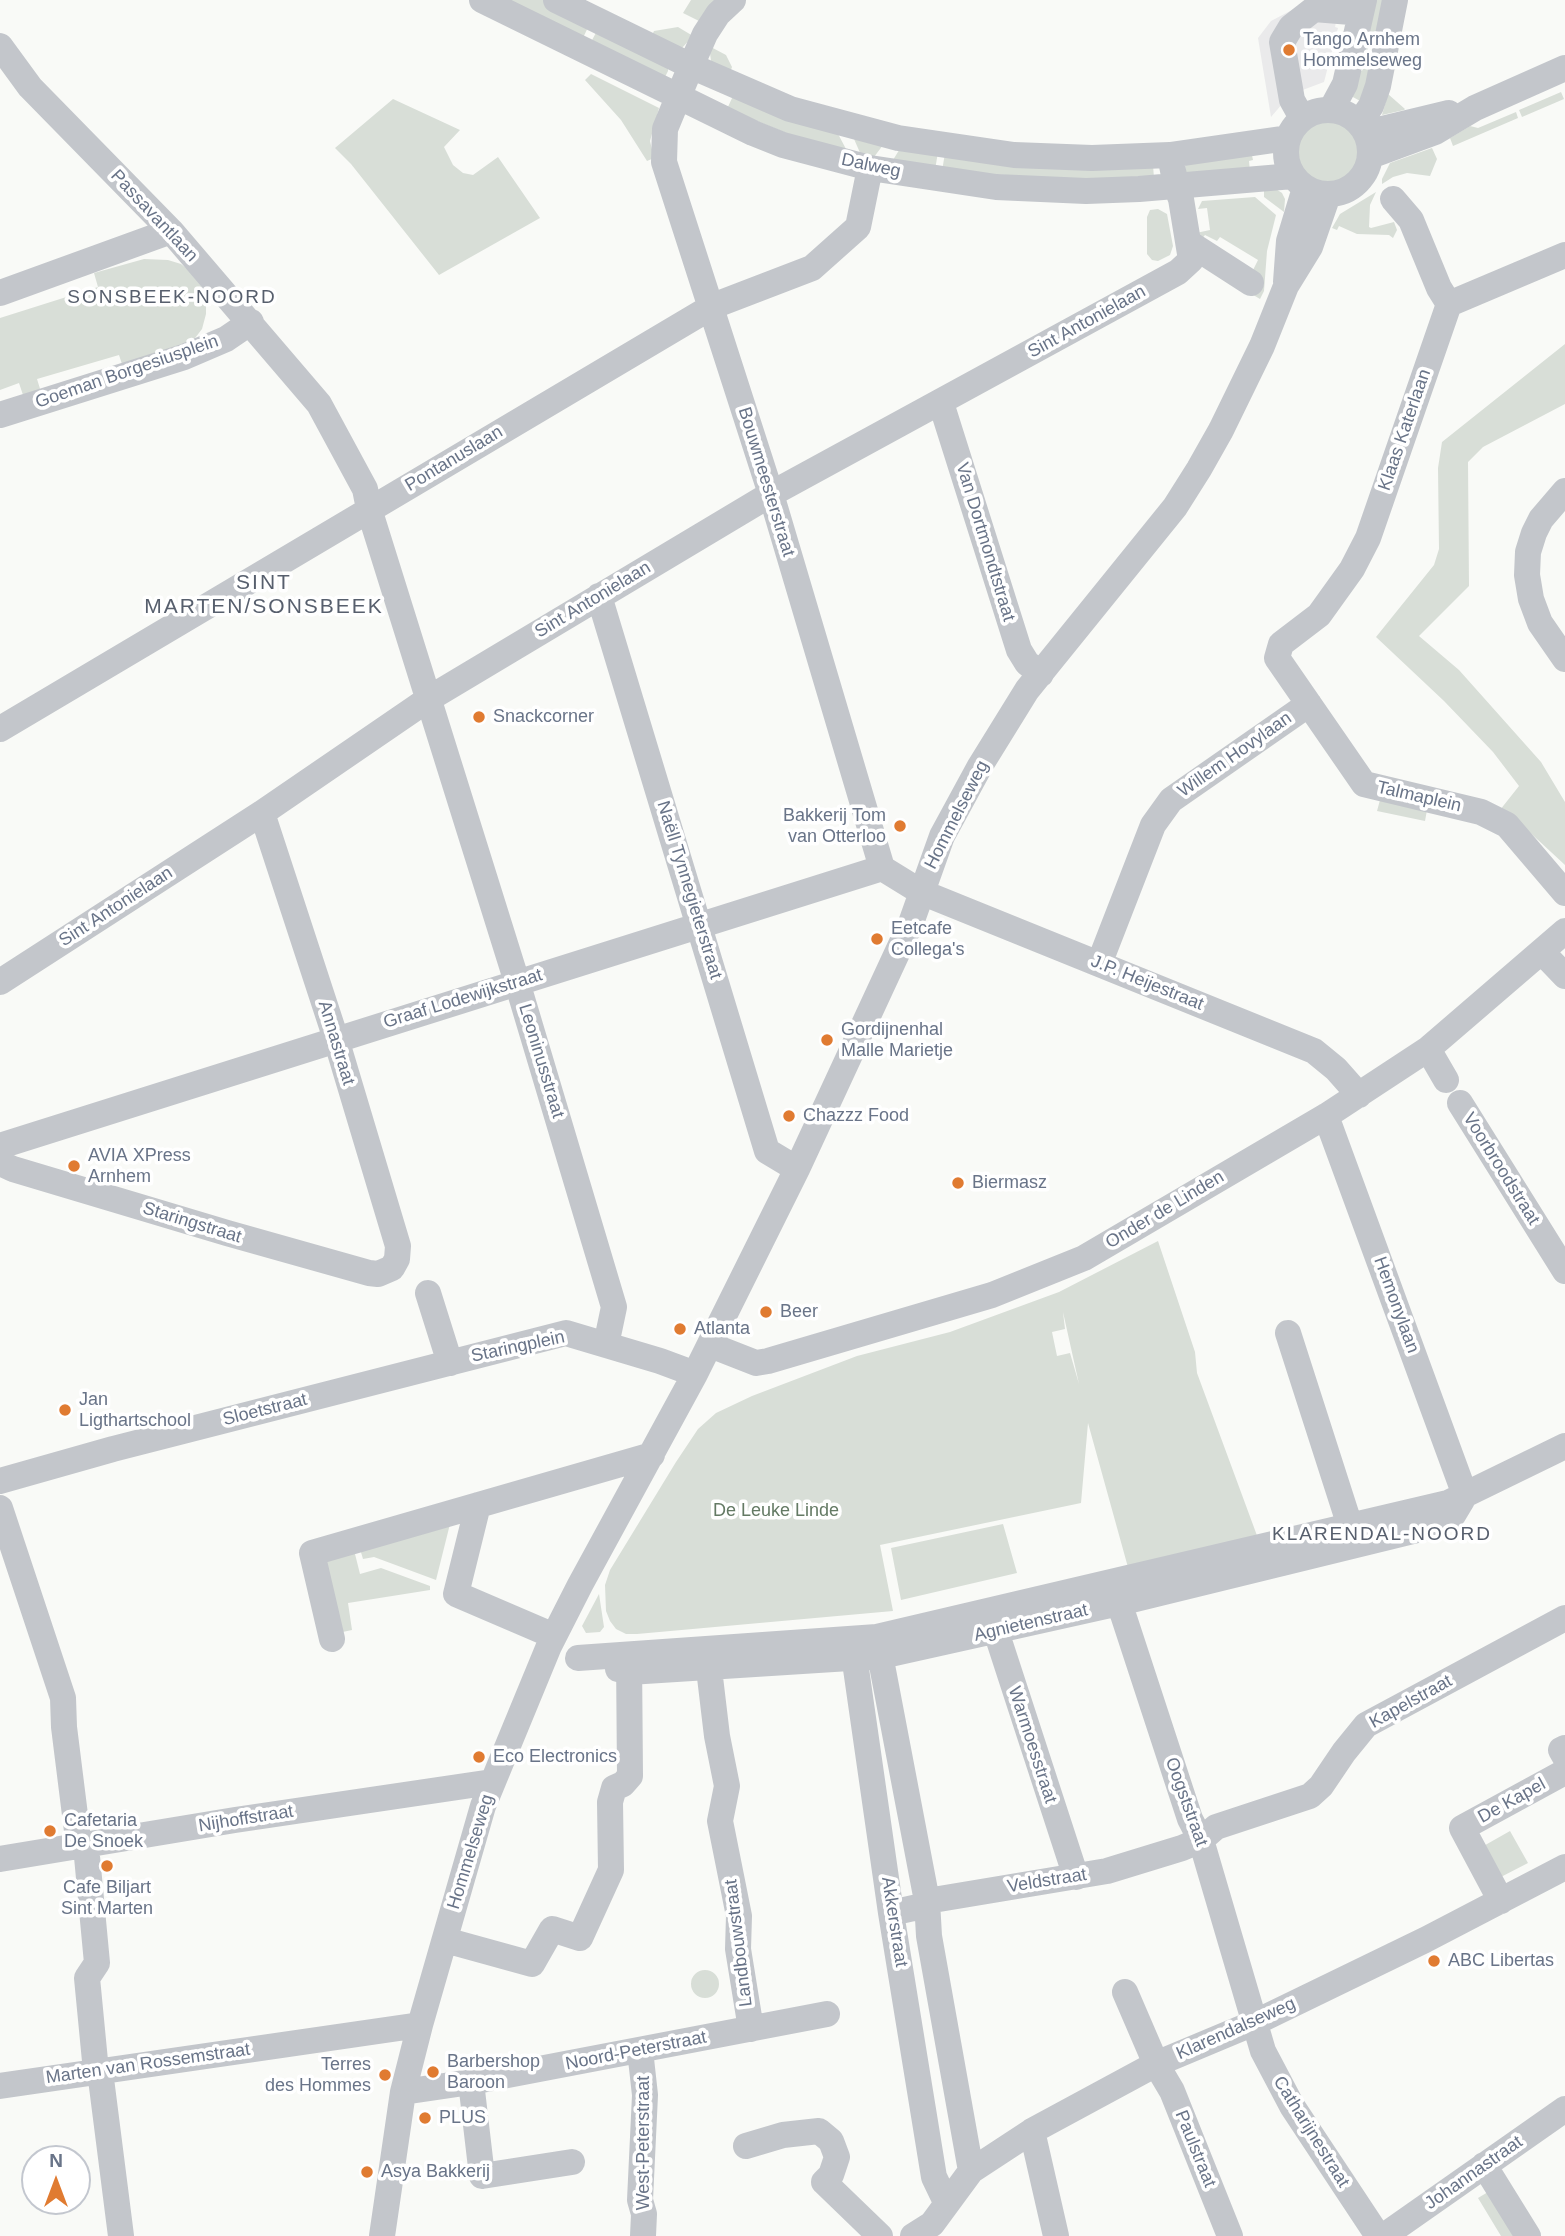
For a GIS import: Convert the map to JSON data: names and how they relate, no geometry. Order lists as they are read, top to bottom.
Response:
{
  "streets": {
    "street": [
      "Dalweg",
      "Passavantlaan",
      "Sint Antonielaan",
      "Goeman Borgesiusplein",
      "Klaas Katerlaan",
      "Pontanuslaan",
      "Bouwmeesterstraat",
      "Van Dortmondtstraat",
      "Willem Hovylaan",
      "Talmaplein",
      "Hommelseweg",
      "Naëll Tynnegieterstraat",
      "J.P. Heijestraat",
      "Graaf Lodewijkstraat",
      "Annastraat",
      "Leoninusstraat",
      "Voorbroodstraat",
      "Onder de Linden",
      "Staringstraat",
      "Hemonylaan",
      "Staringplein",
      "Sloetstraat",
      "Agnietenstraat",
      "Kapelstraat",
      "Warmoesstraat",
      "De Kapel",
      "Oogststraat",
      "Nijhoffstraat",
      "Veldstraat",
      "Akkerstraat",
      "Landbouwstraat",
      "Klarendalseweg",
      "Noord-Peterstraat",
      "Marten van Rossemstraat",
      "Catharijnestraat",
      "West-Peterstraat",
      "Paulstraat",
      "Johannastraat"
    ]
  },
  "crossings": [
    ["Dalweg", "Pontanuslaan"],
    ["Dalweg", "Bouwmeesterstraat"],
    ["Dalweg", "Hommelseweg"],
    ["Passavantlaan", "Sint Antonielaan"],
    ["Passavantlaan", "Goeman Borgesiusplein"],
    ["Passavantlaan", "Pontanuslaan"],
    ["Passavantlaan", "Leoninusstraat"],
    ["Sint Antonielaan", "Bouwmeesterstraat"],
    ["Sint Antonielaan", "Van Dortmondtstraat"],
    ["Sint Antonielaan", "Naëll Tynnegieterstraat"],
    ["Sint Antonielaan", "Annastraat"],
    ["Sint Antonielaan", "Leoninusstraat"],
    ["Klaas Katerlaan", "Talmaplein"],
    ["Pontanuslaan", "Bouwmeesterstraat"],
    ["Bouwmeesterstraat", "Graaf Lodewijkstraat"],
    ["Van Dortmondtstraat", "Hommelseweg"],
    ["Willem Hovylaan", "Talmaplein"],
    ["Willem Hovylaan", "J.P. Heijestraat"],
    ["Hommelseweg", "Naëll Tynnegieterstraat"],
    ["Hommelseweg", "J.P. Heijestraat"],
    ["Hommelseweg", "Onder de Linden"],
    ["Hommelseweg", "Staringplein"],
    ["Hommelseweg", "Agnietenstraat"],
    ["Hommelseweg", "Nijhoffstraat"],
    ["Hommelseweg", "Noord-Peterstraat"],
    ["Hommelseweg", "Marten van Rossemstraat"],
    ["Naëll Tynnegieterstraat", "Graaf Lodewijkstraat"],
    ["J.P. Heijestraat", "Onder de Linden"],
    ["Graaf Lodewijkstraat", "Annastraat"],
    ["Graaf Lodewijkstraat", "Leoninusstraat"],
    ["Annastraat", "Staringstraat"],
    ["Leoninusstraat", "Staringplein"],
    ["Onder de Linden", "Hemonylaan"],
    ["Hemonylaan", "Agnietenstraat"],
    ["Staringplein", "Sloetstraat"],
    ["Agnietenstraat", "Warmoesstraat"],
    ["Agnietenstraat", "Oogststraat"],
    ["Agnietenstraat", "Akkerstraat"],
    ["Agnietenstraat", "Landbouwstraat"],
    ["Kapelstraat", "Oogststraat"],
    ["Kapelstraat", "Veldstraat"],
    ["Warmoesstraat", "Veldstraat"],
    ["De Kapel", "Klarendalseweg"],
    ["Oogststraat", "Veldstraat"],
    ["Oogststraat", "Klarendalseweg"],
    ["Oogststraat", "Catharijnestraat"],
    ["Veldstraat", "Akkerstraat"],
    ["Akkerstraat", "Klarendalseweg"],
    ["Landbouwstraat", "Noord-Peterstraat"],
    ["Klarendalseweg", "Catharijnestraat"],
    ["Klarendalseweg", "Paulstraat"],
    ["Noord-Peterstraat", "West-Peterstraat"]
  ],
  "districts": ["SONSBEEK-NOORD", "SINT MARTEN/SONSBEEK", "KLARENDAL-NOORD"],
  "parks": ["De Leuke Linde"],
  "places": [
    "Tango Arnhem Hommelseweg",
    "Snackcorner",
    "Bakkerij Tom van Otterloo",
    "Eetcafe Collega's",
    "Gordijnenhal Malle Marietje",
    "Chazzz Food",
    "AVIA XPress Arnhem",
    "Biermasz",
    "Beer",
    "Atlanta",
    "Jan Ligthartschool",
    "Eco Electronics",
    "Cafetaria De Snoek",
    "Cafe Biljart Sint Marten",
    "ABC Libertas",
    "Barbershop Baroon",
    "Terres des Hommes",
    "PLUS",
    "Asya Bakkerij"
  ],
  "north": "top"
}
